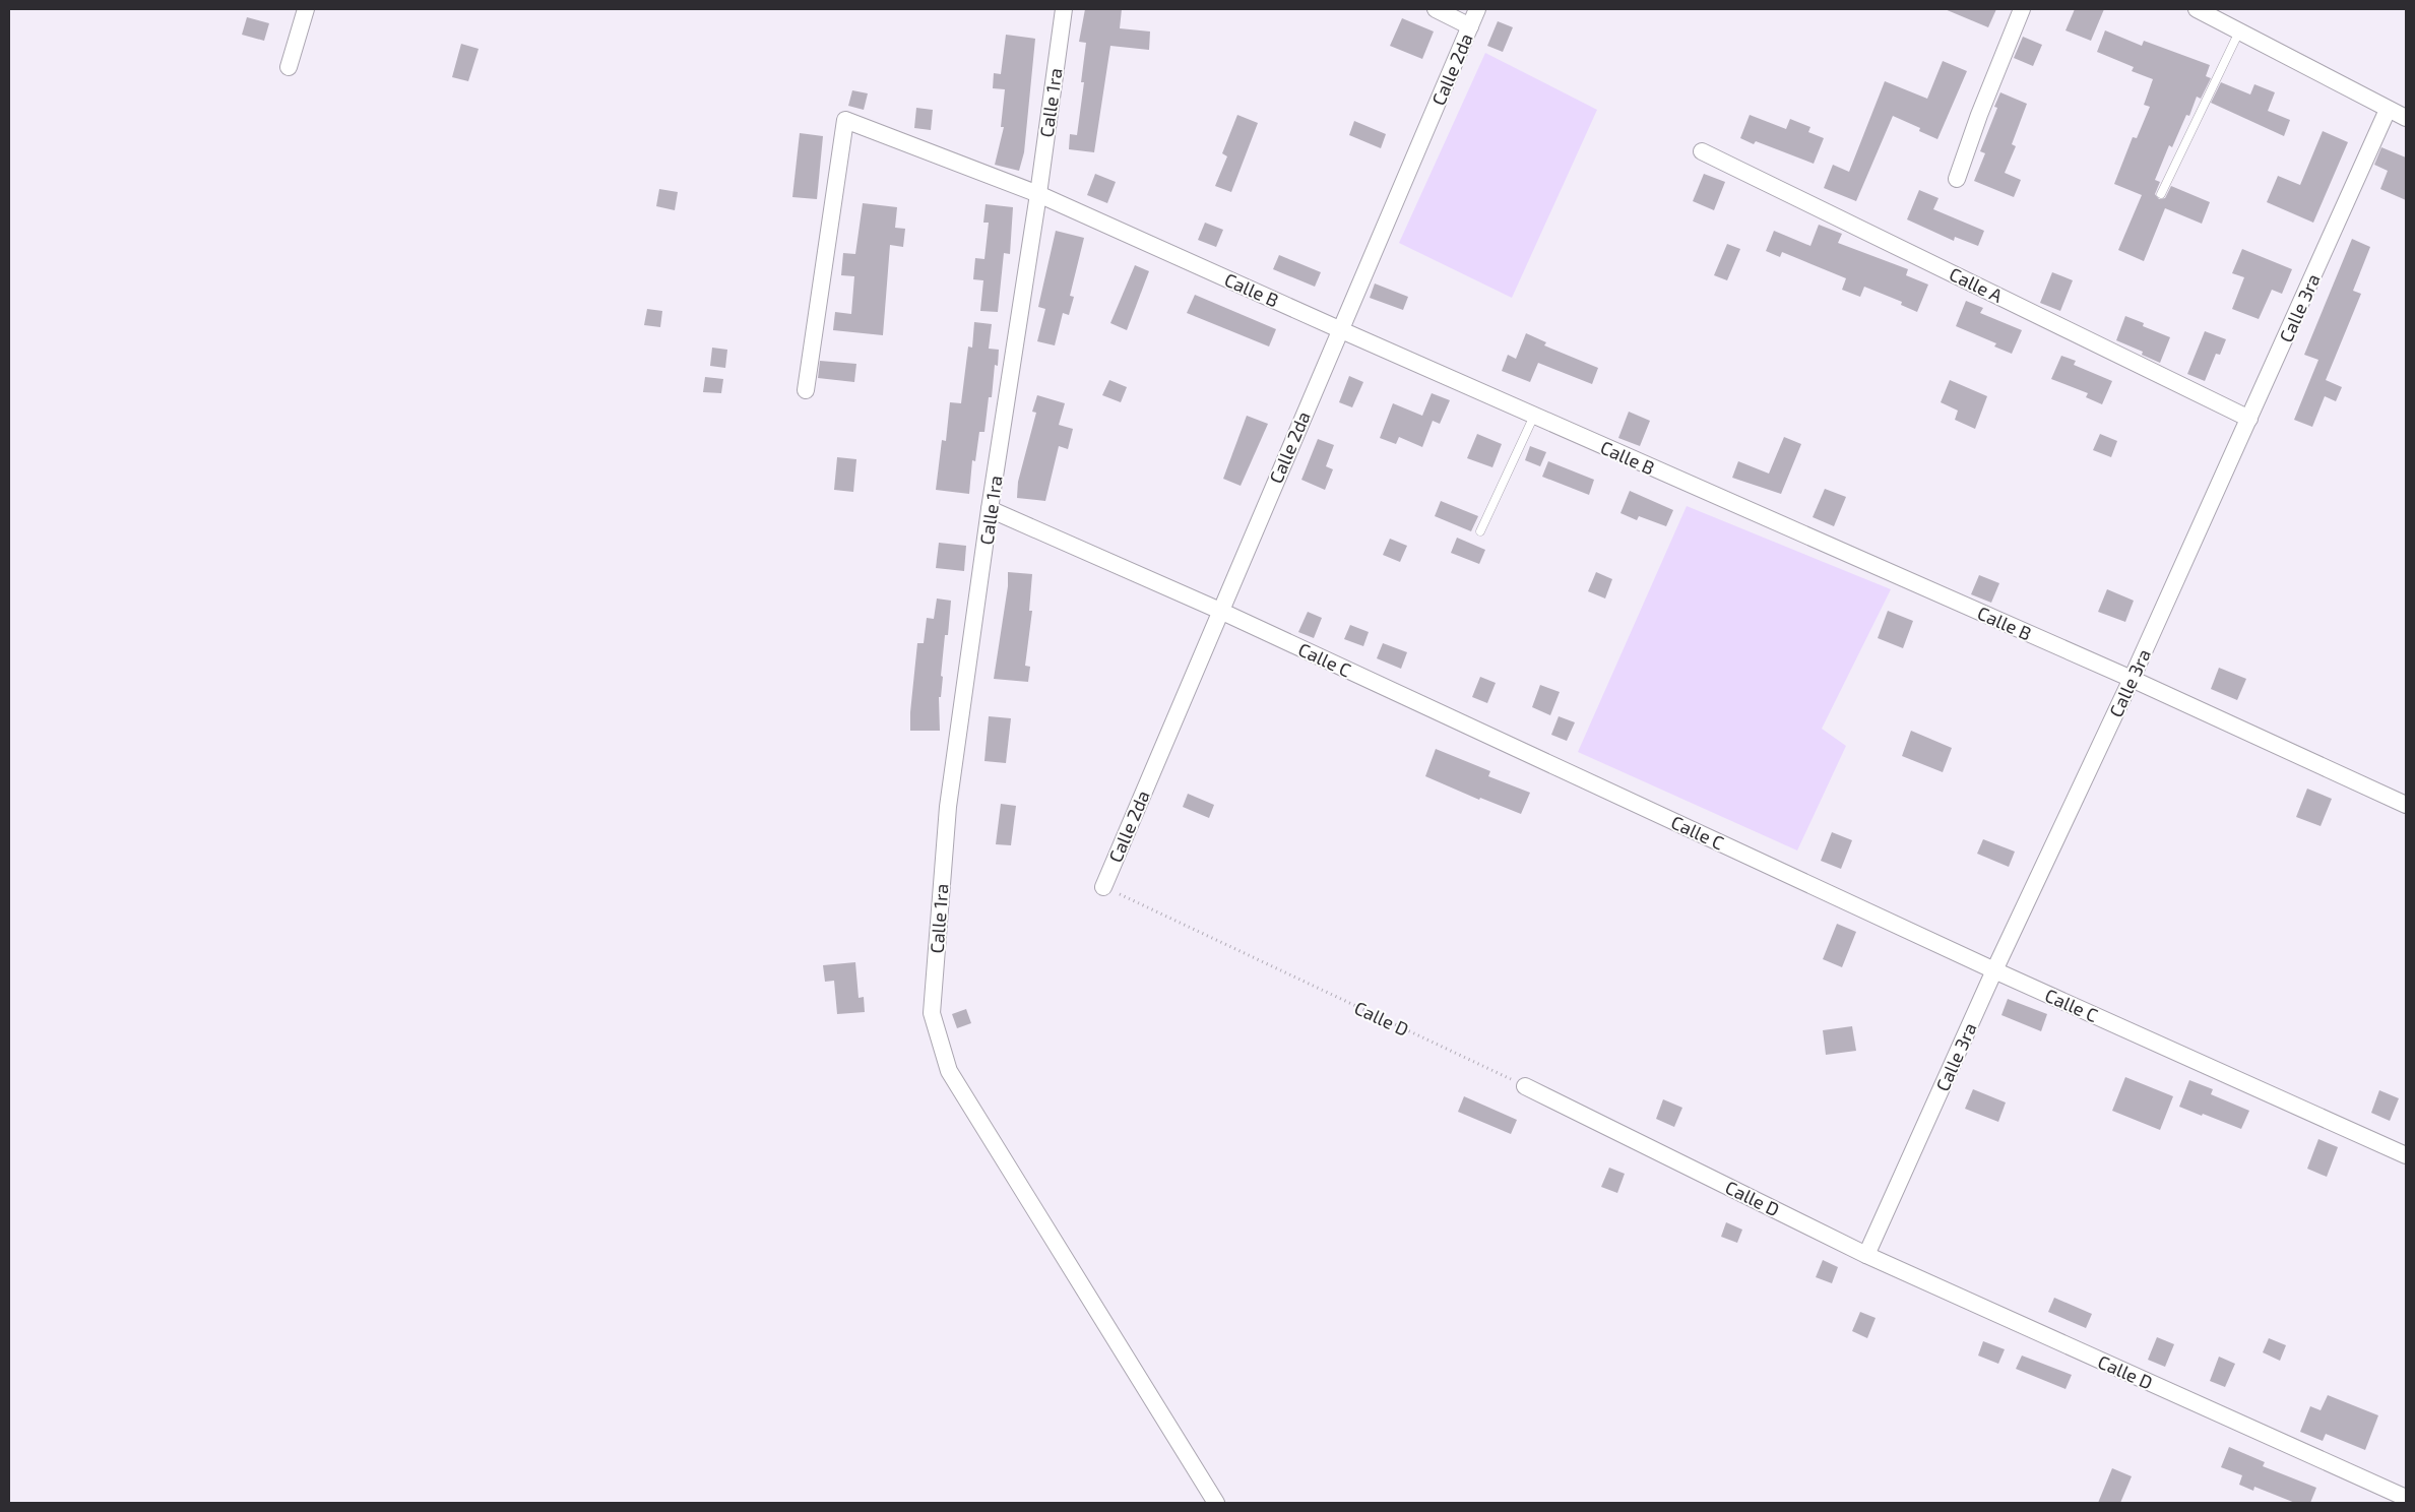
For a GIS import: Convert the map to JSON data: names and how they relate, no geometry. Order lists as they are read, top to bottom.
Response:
{
  "streets": {
    "street": [
      "Calle 2da",
      "Calle 1ra",
      "Calle A",
      "Calle B",
      "Calle 3ra",
      "Calle C",
      "Calle D"
    ]
  },
  "crossings": [
    ["Calle 2da", "Calle B"],
    ["Calle 2da", "Calle C"],
    ["Calle 2da", "Calle D"],
    ["Calle 1ra", "Calle B"],
    ["Calle 1ra", "Calle C"],
    ["Calle A", "Calle 3ra"],
    ["Calle B", "Calle 3ra"],
    ["Calle 3ra", "Calle C"],
    ["Calle 3ra", "Calle D"]
  ]
}
